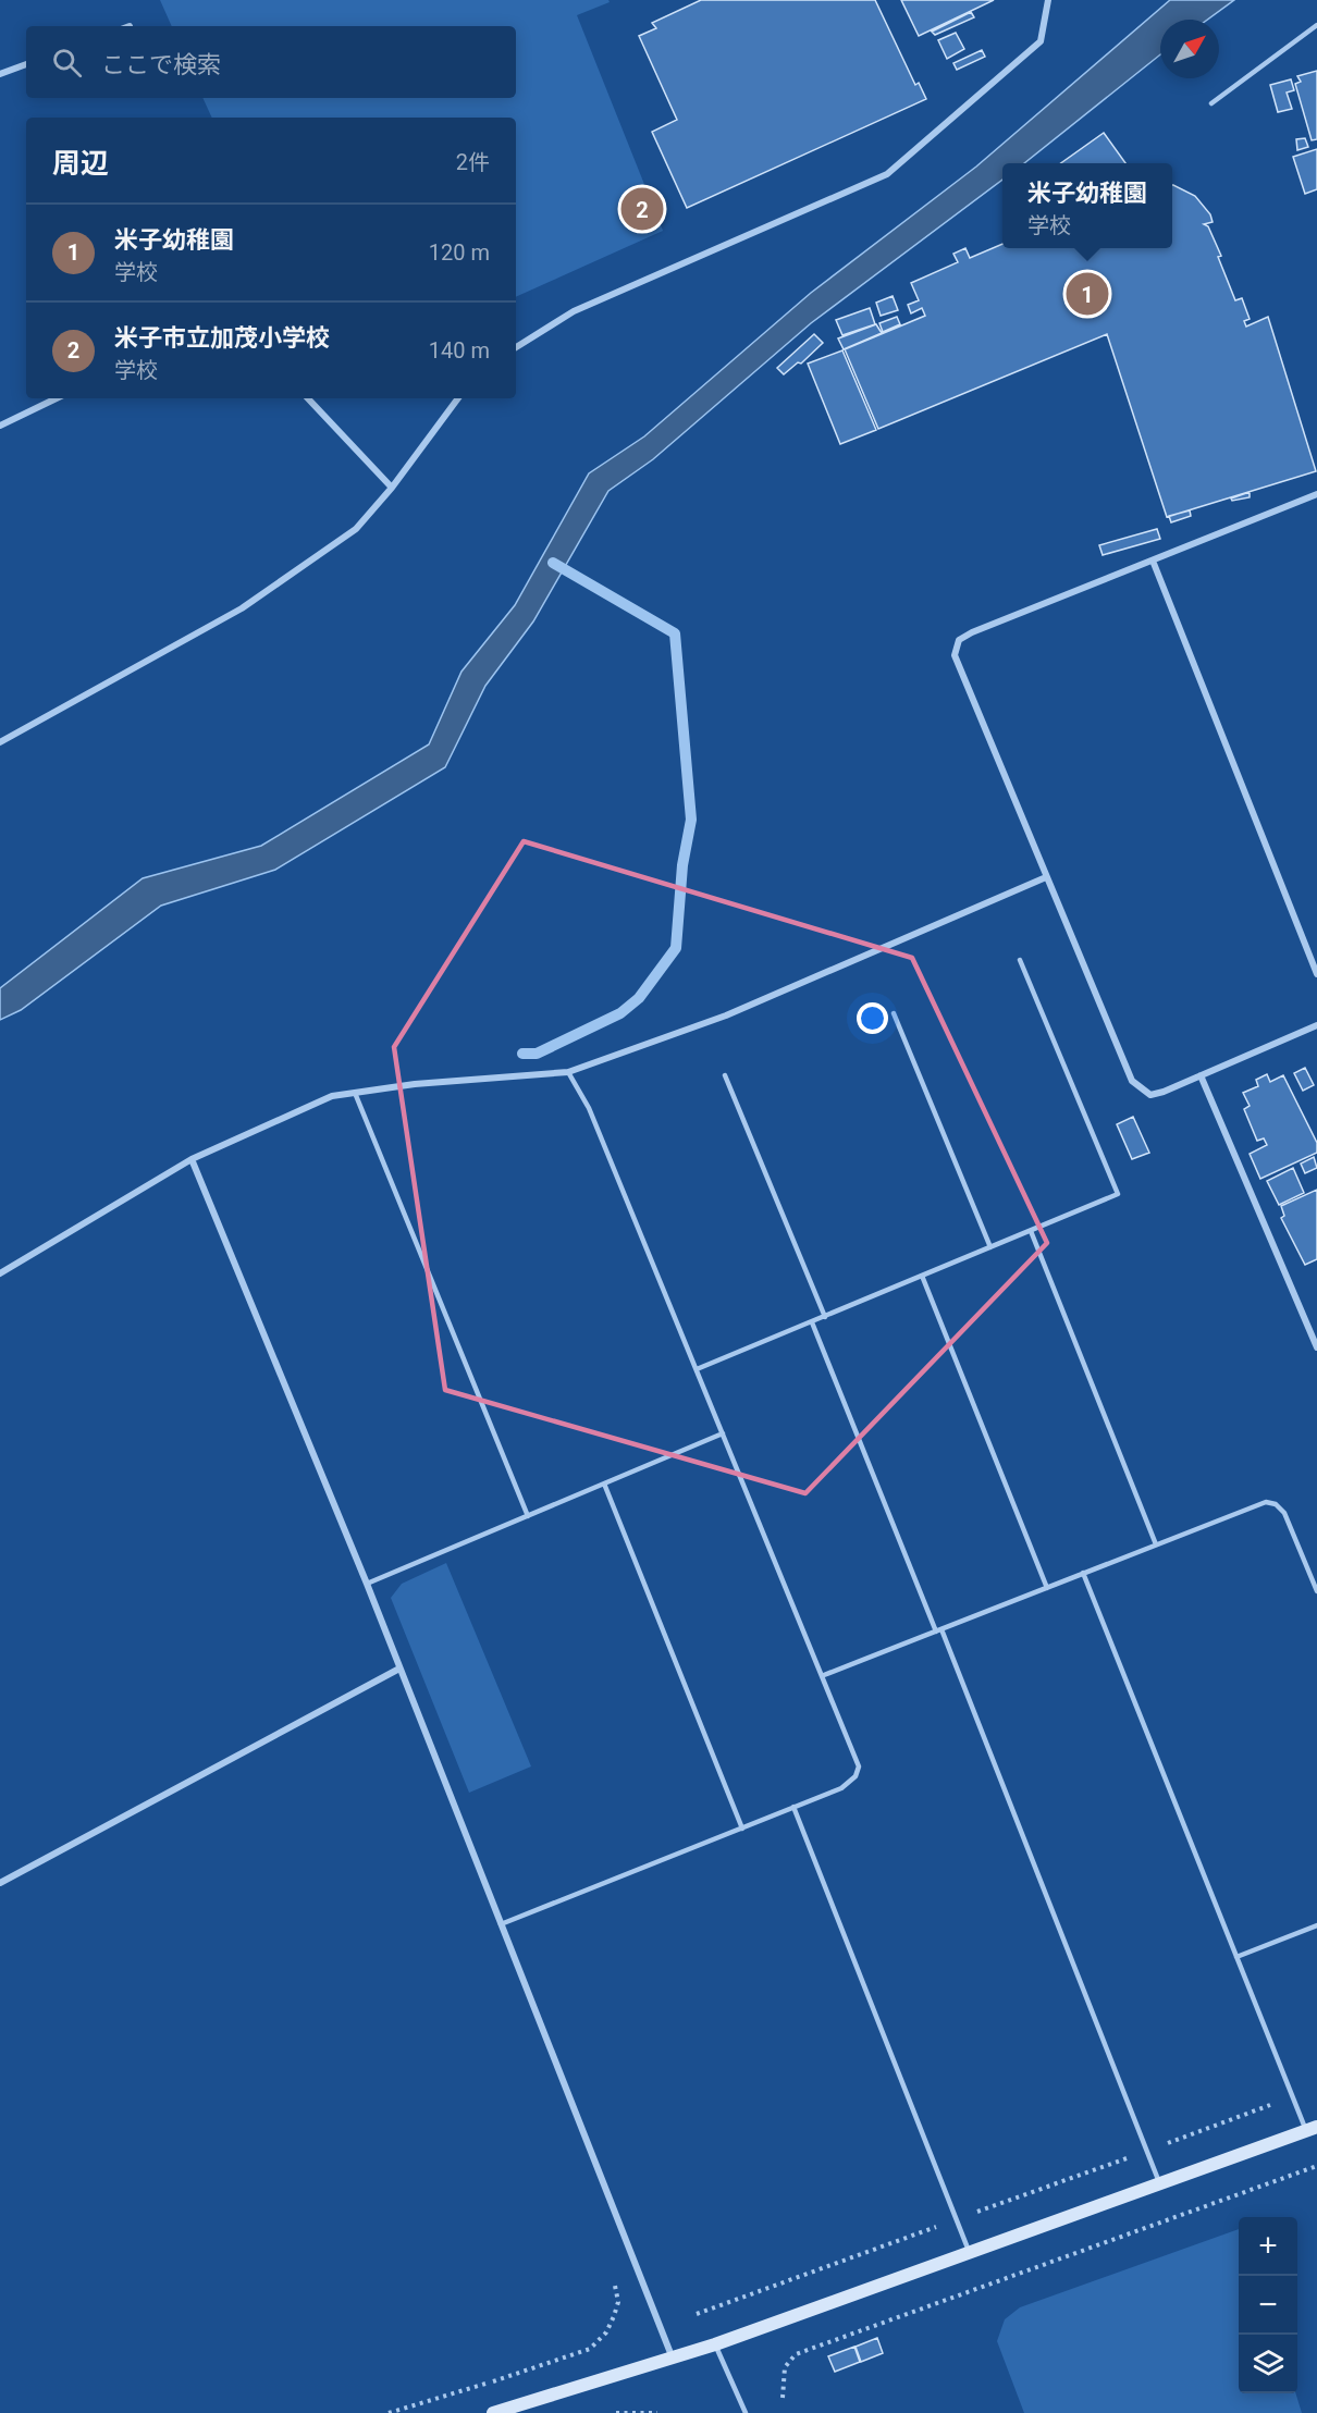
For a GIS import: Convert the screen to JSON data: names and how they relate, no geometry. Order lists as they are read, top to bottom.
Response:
{
  "north": "top right",
  "page": {
    "search": "ここで検索",
    "heading": ["周辺", "2件"],
    "popup": ["米子幼稚園", "学校"],
    "pins": ["2", "1"],
    "list": [
      {
        "mark": "1",
        "name": "米子幼稚園",
        "note": "学校",
        "value": "120 m"
      },
      {
        "mark": "2",
        "name": "米子市立加茂小学校",
        "note": "学校",
        "value": "140 m"
      }
    ],
    "map_buttons": ["+", "−"]
  }
}
